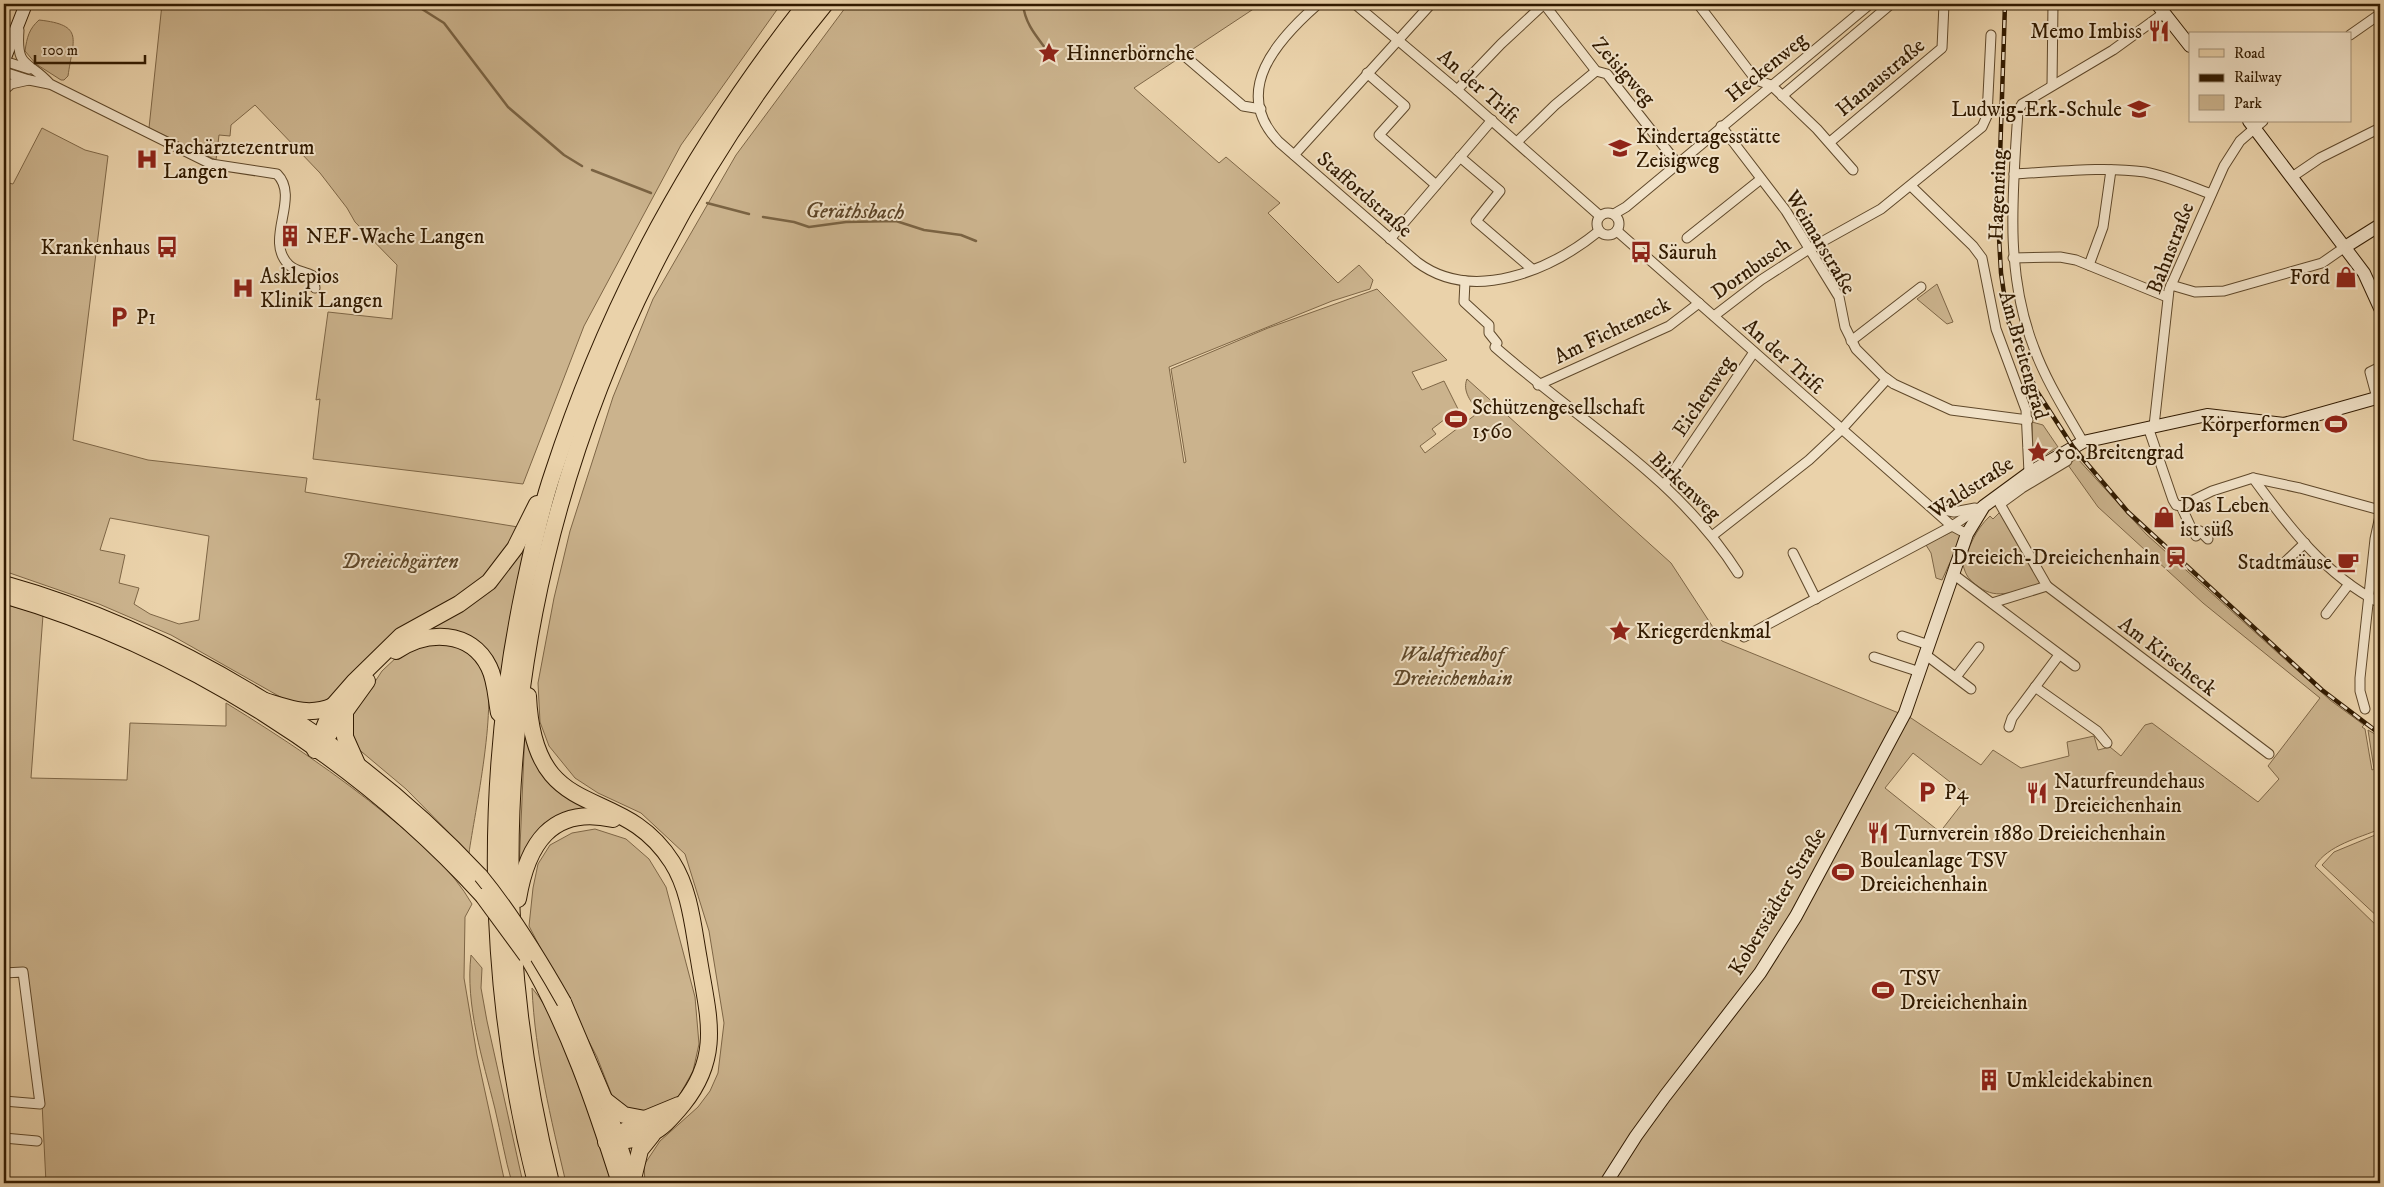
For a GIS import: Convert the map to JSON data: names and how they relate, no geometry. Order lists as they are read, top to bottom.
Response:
{
  "streets": {
    "street": [
      "Heckenweg",
      "Zeisigweg",
      "Hanaustraße",
      "An der Trift",
      "Staffordstraße",
      "Hagenring",
      "Weimarstraße",
      "Bahnstraße",
      "Dornbusch",
      "Am Fichteneck",
      "Am Breitengrad",
      "Eichenweg",
      "Birkenweg",
      "Waldstraße",
      "Am Kirscheck",
      "Koberstädter Straße"
    ]
  },
  "crossings": [
    ["Heckenweg", "Zeisigweg"],
    ["Heckenweg", "An der Trift"],
    ["Heckenweg", "Staffordstraße"],
    ["Heckenweg", "Weimarstraße"],
    ["An der Trift", "Staffordstraße"],
    ["An der Trift", "Dornbusch"],
    ["An der Trift", "Am Fichteneck"],
    ["An der Trift", "Eichenweg"],
    ["An der Trift", "Waldstraße"],
    ["An der Trift", "Koberstädter Straße"],
    ["Staffordstraße", "Birkenweg"],
    ["Hagenring", "Waldstraße"],
    ["Weimarstraße", "Dornbusch"],
    ["Weimarstraße", "Am Breitengrad"],
    ["Bahnstraße", "Waldstraße"],
    ["Dornbusch", "Am Breitengrad"],
    ["Am Fichteneck", "Birkenweg"],
    ["Am Breitengrad", "Waldstraße"],
    ["Eichenweg", "Birkenweg"],
    ["Waldstraße", "Koberstädter Straße"]
  ],
  "water": ["Geräthsbach"],
  "parks": ["Dreieichgärten", "Waldfriedhof Dreieichenhain"],
  "places": {
    "restaurant": ["Memo Imbiss", "Naturfreundehaus Dreieichenhain", "Turnverein 1880 Dreieichenhain"],
    "place": ["Hinnerbörnche", "50. Breitengrad", "Kriegerdenkmal"],
    "school or university": ["Ludwig-Erk-Schule", "Kindertagesstätte Zeisigweg"],
    "hospital": ["Fachärztezentrum Langen", "Asklepios Klinik Langen"],
    "building": ["NEF-Wache Langen", "Umkleidekabinen"],
    "bus stop": ["Krankenhaus", "Säuruh"],
    "shop": ["Ford", "Das Leben ist süß"],
    "parking": ["P1", "P4"],
    "sports": [
      "Schützengesellschaft 1560",
      "Körperformen",
      "Bouleanlage TSV Dreieichenhain",
      "TSV Dreieichenhain"
    ],
    "station": ["Dreieich-Dreieichenhain"],
    "cafe": ["Stadtmäuse"]
  },
  "legend": ["Road", "Railway", "Park"],
  "scale_bar": "100 m"
}
